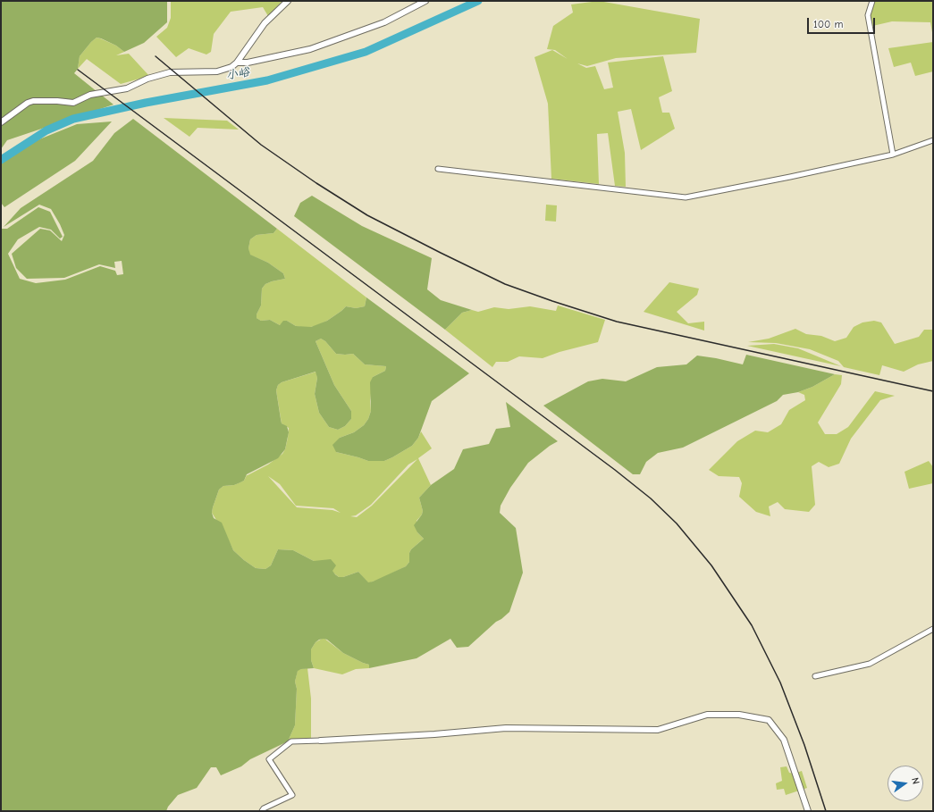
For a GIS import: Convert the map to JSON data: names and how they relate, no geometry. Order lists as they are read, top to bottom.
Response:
{
  "water": ["小峪"],
  "scale_bar": "100 m",
  "north": "right"
}
